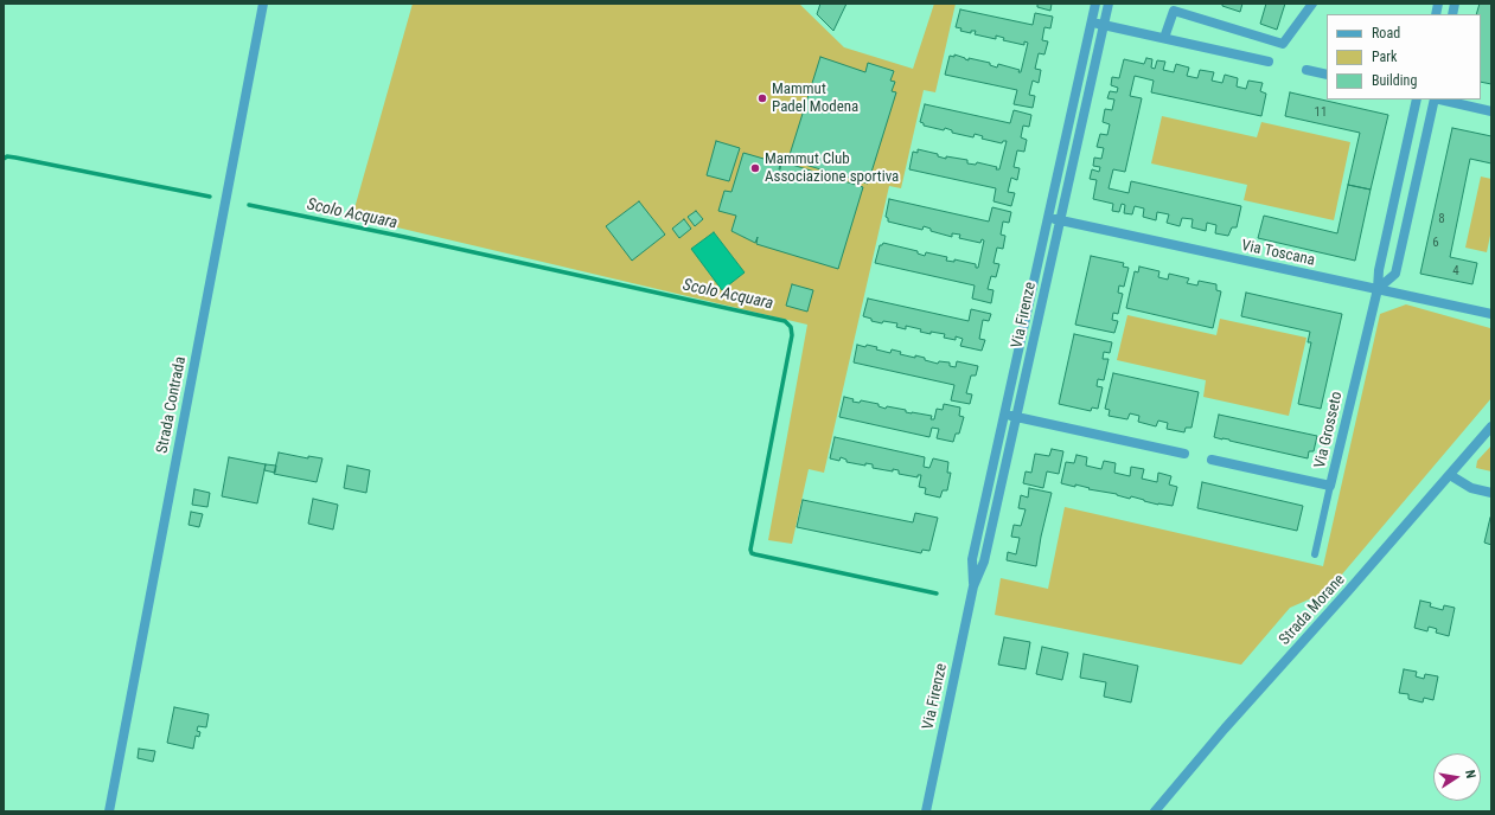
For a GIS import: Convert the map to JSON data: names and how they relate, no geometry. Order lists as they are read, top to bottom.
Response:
{
  "streets": {
    "street": [
      "Via Toscana",
      "Via Firenze",
      "Strada Contrada",
      "Via Grosseto",
      "Strada Morane"
    ]
  },
  "crossings": [
    ["Via Toscana", "Via Firenze"],
    ["Via Toscana", "Via Grosseto"]
  ],
  "water": ["Scolo Acquara"],
  "places": ["Mammut Padel Modena", "Mammut Club Associazione sportiva"],
  "house_numbers": [
    "11",
    "8",
    "6",
    "4"
  ],
  "legend": ["Road", "Park", "Building"],
  "north": "right"
}
